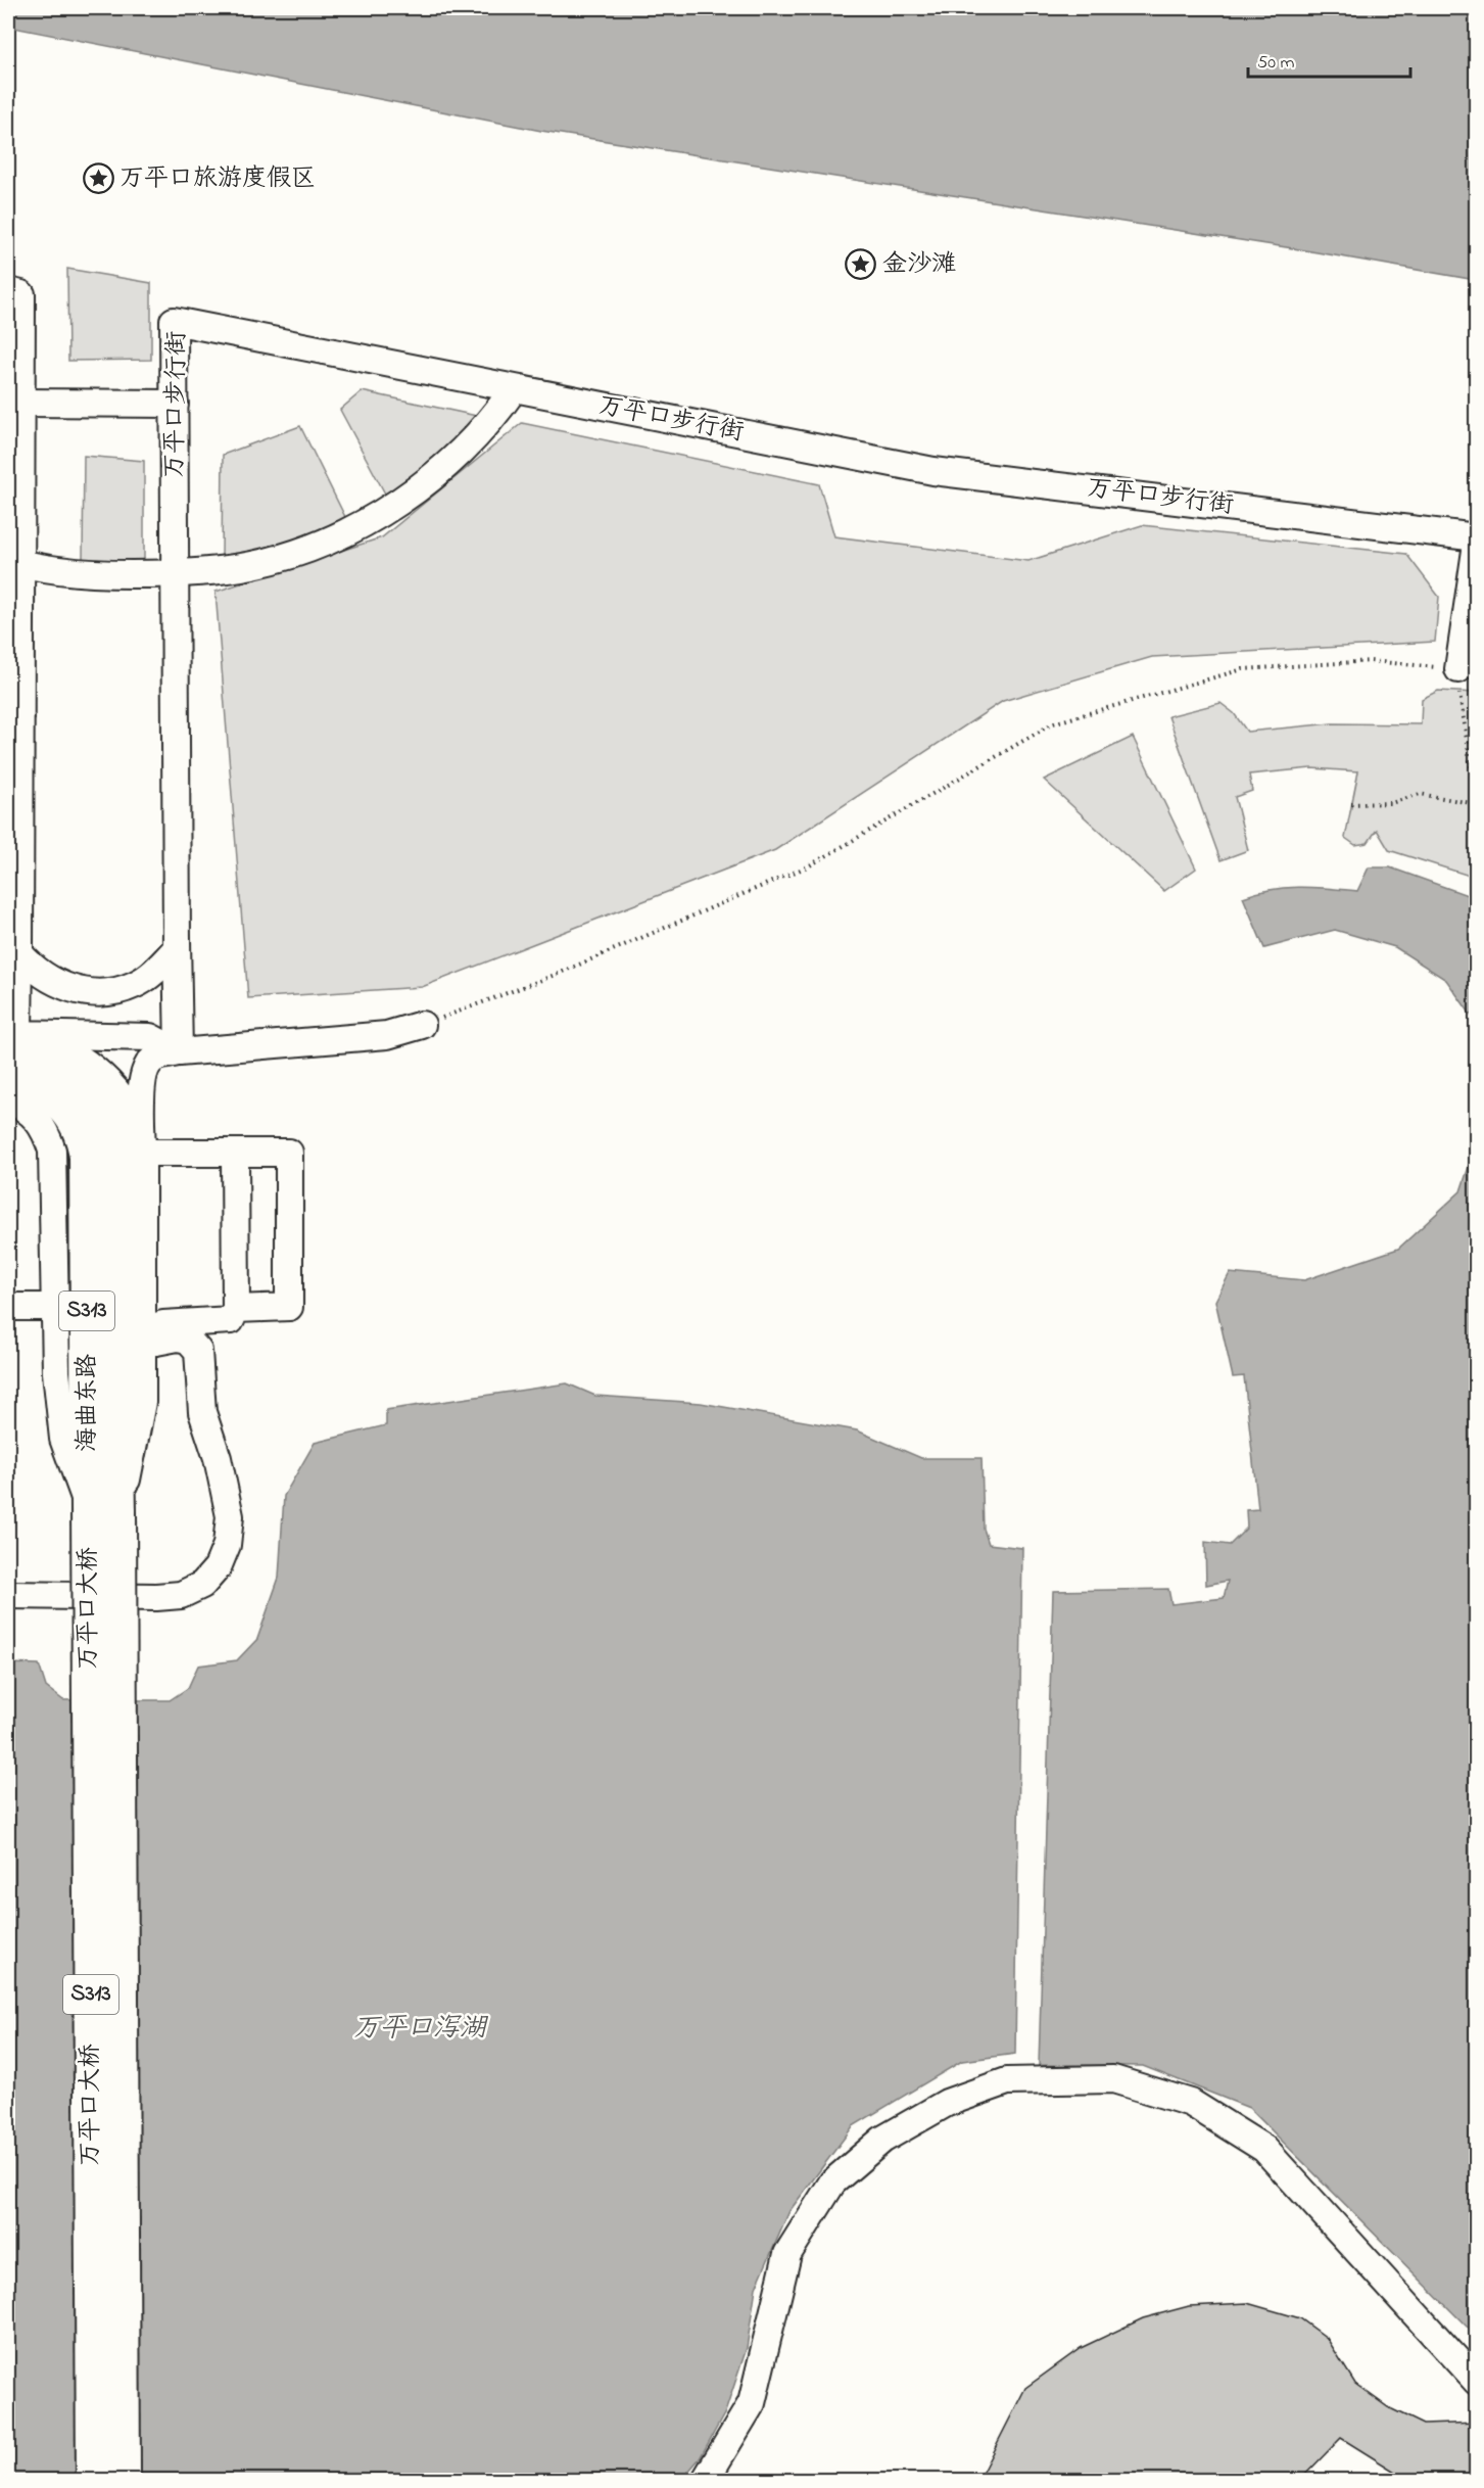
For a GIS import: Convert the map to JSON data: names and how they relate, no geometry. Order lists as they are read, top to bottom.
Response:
{
  "streets": {
    "main road": ["S313", "海曲东路", "万平口大桥"],
    "street": ["万平口步行街"]
  },
  "crossings": [
    ["海曲东路", "万平口大桥"]
  ],
  "water": ["万平口泻湖"],
  "places": {
    "place": ["万平口旅游度假区", "金沙滩"]
  },
  "scale_bar": "50 m"
}
